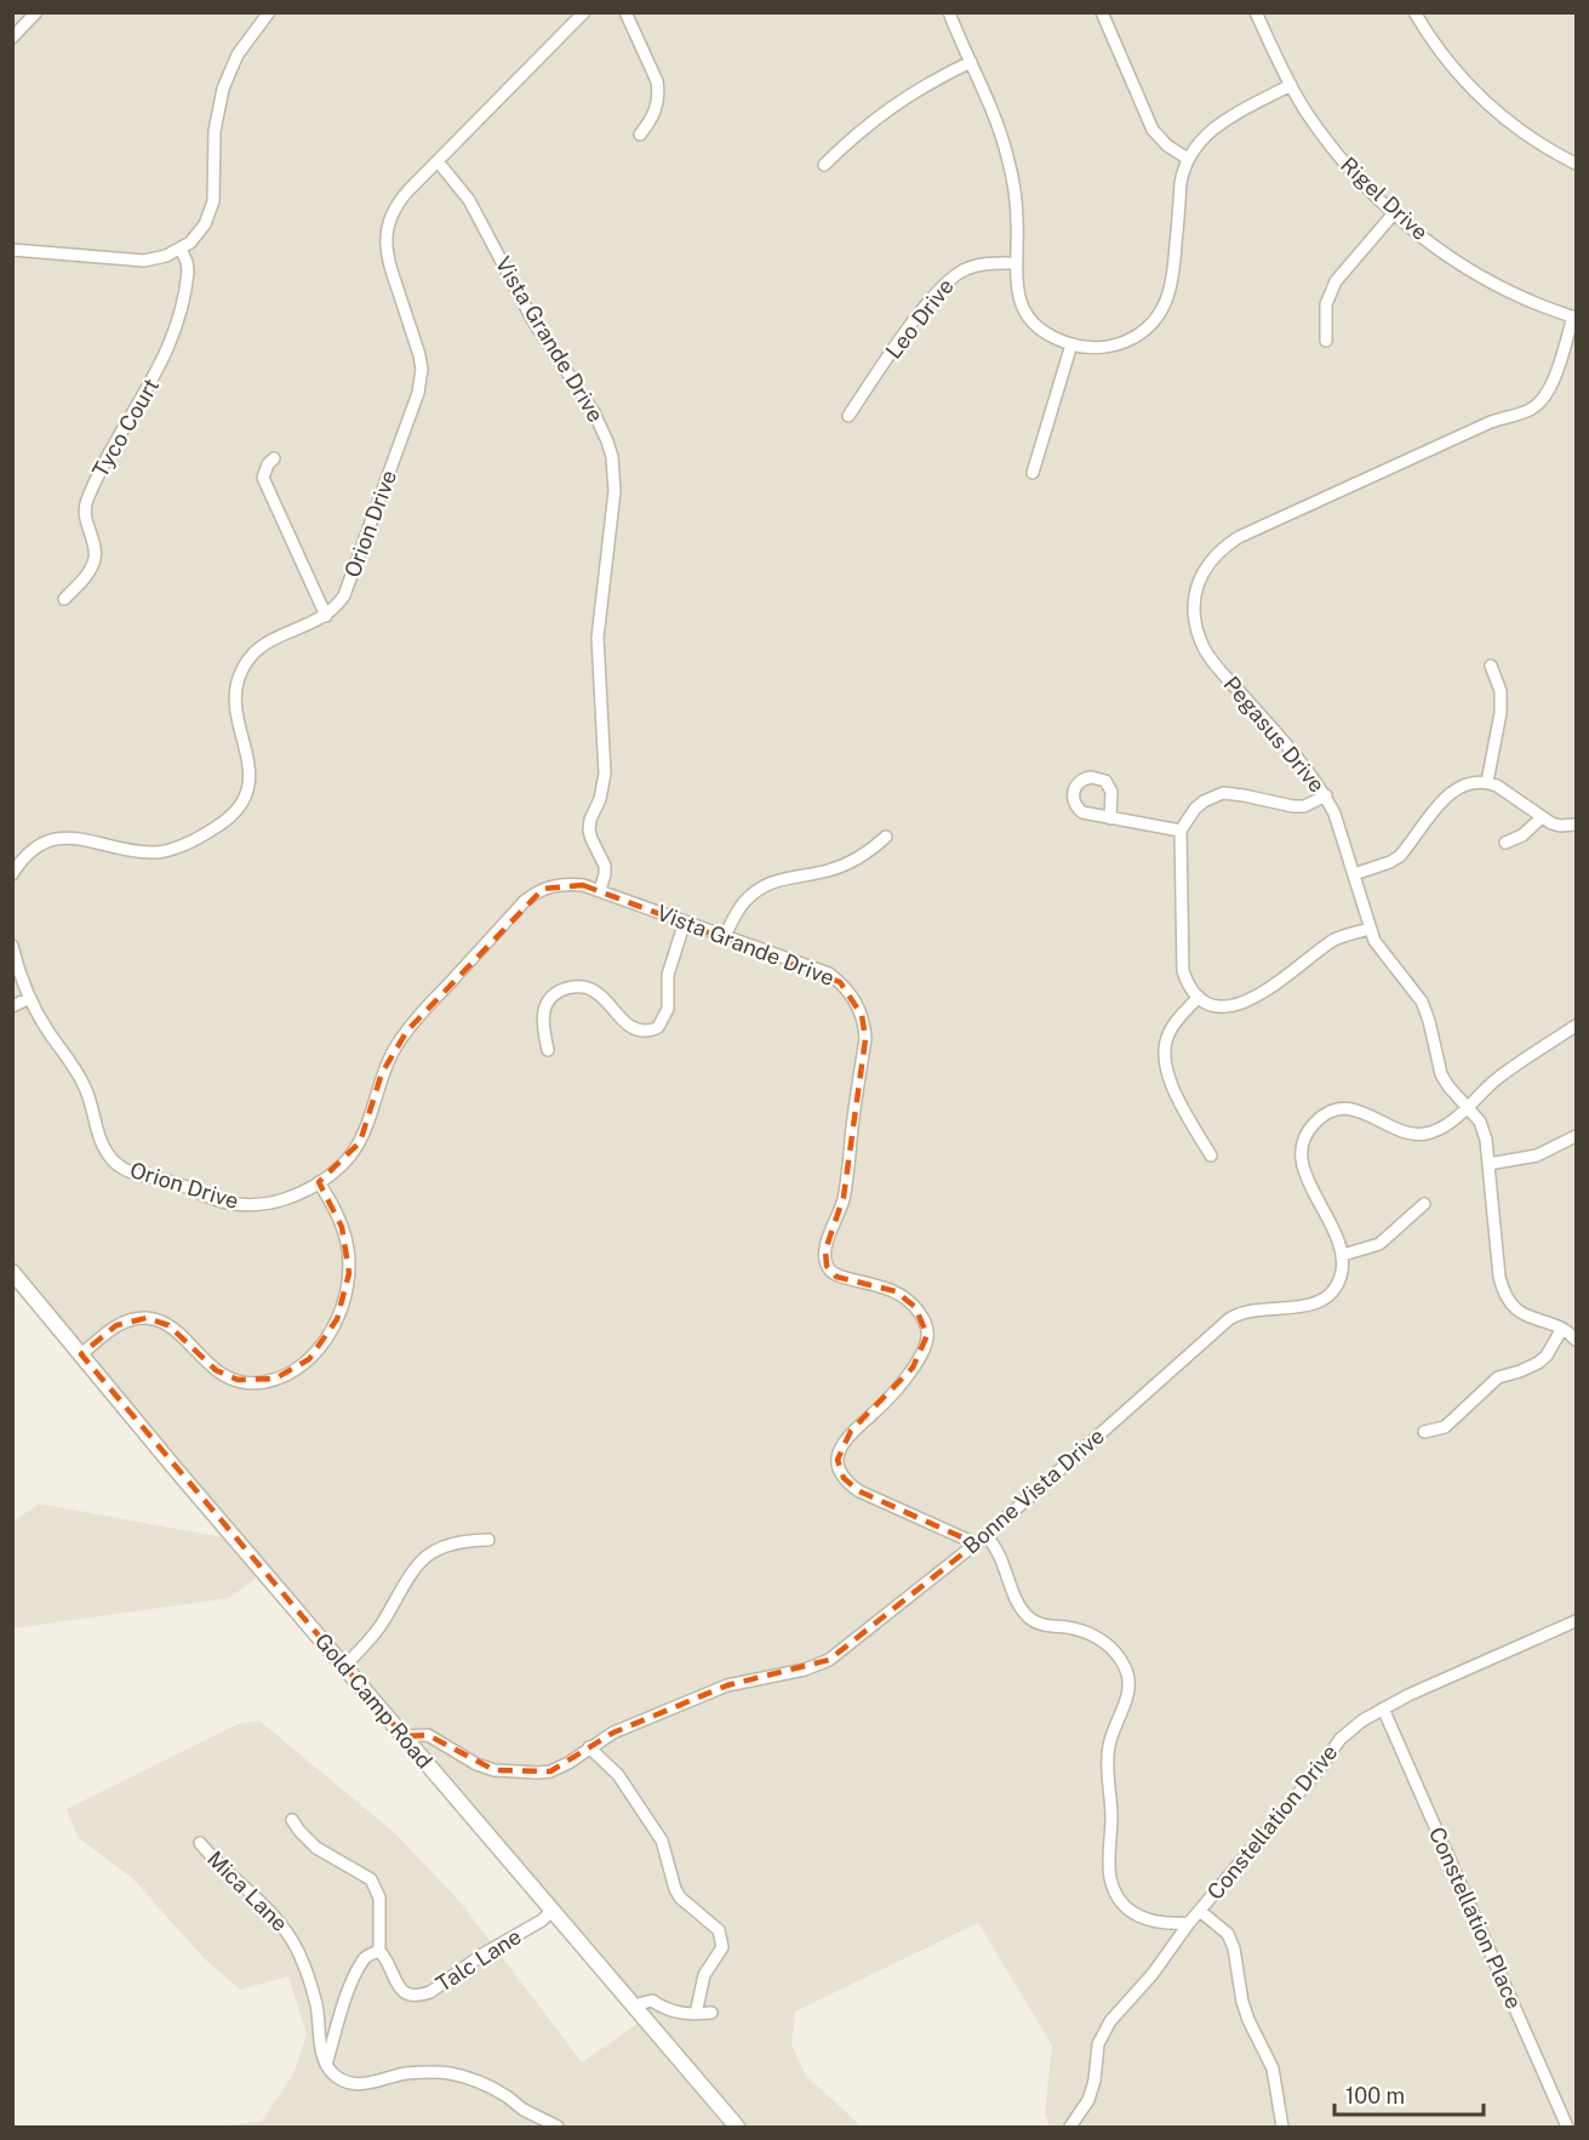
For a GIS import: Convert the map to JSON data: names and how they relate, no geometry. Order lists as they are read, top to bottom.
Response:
{
  "streets": {
    "street": [
      "Rigel Drive",
      "Leo Drive",
      "Vista Grande Drive",
      "Tyco Court",
      "Orion Drive",
      "Pegasus Drive",
      "Bonne Vista Drive",
      "Gold Camp Road",
      "Constellation Drive",
      "Mica Lane",
      "Constellation Place",
      "Talc Lane"
    ]
  },
  "crossings": [
    ["Rigel Drive", "Pegasus Drive"],
    ["Vista Grande Drive", "Orion Drive"],
    ["Vista Grande Drive", "Bonne Vista Drive"],
    ["Bonne Vista Drive", "Gold Camp Road"],
    ["Gold Camp Road", "Talc Lane"],
    ["Constellation Drive", "Constellation Place"]
  ],
  "scale_bar": "100 m"
}
